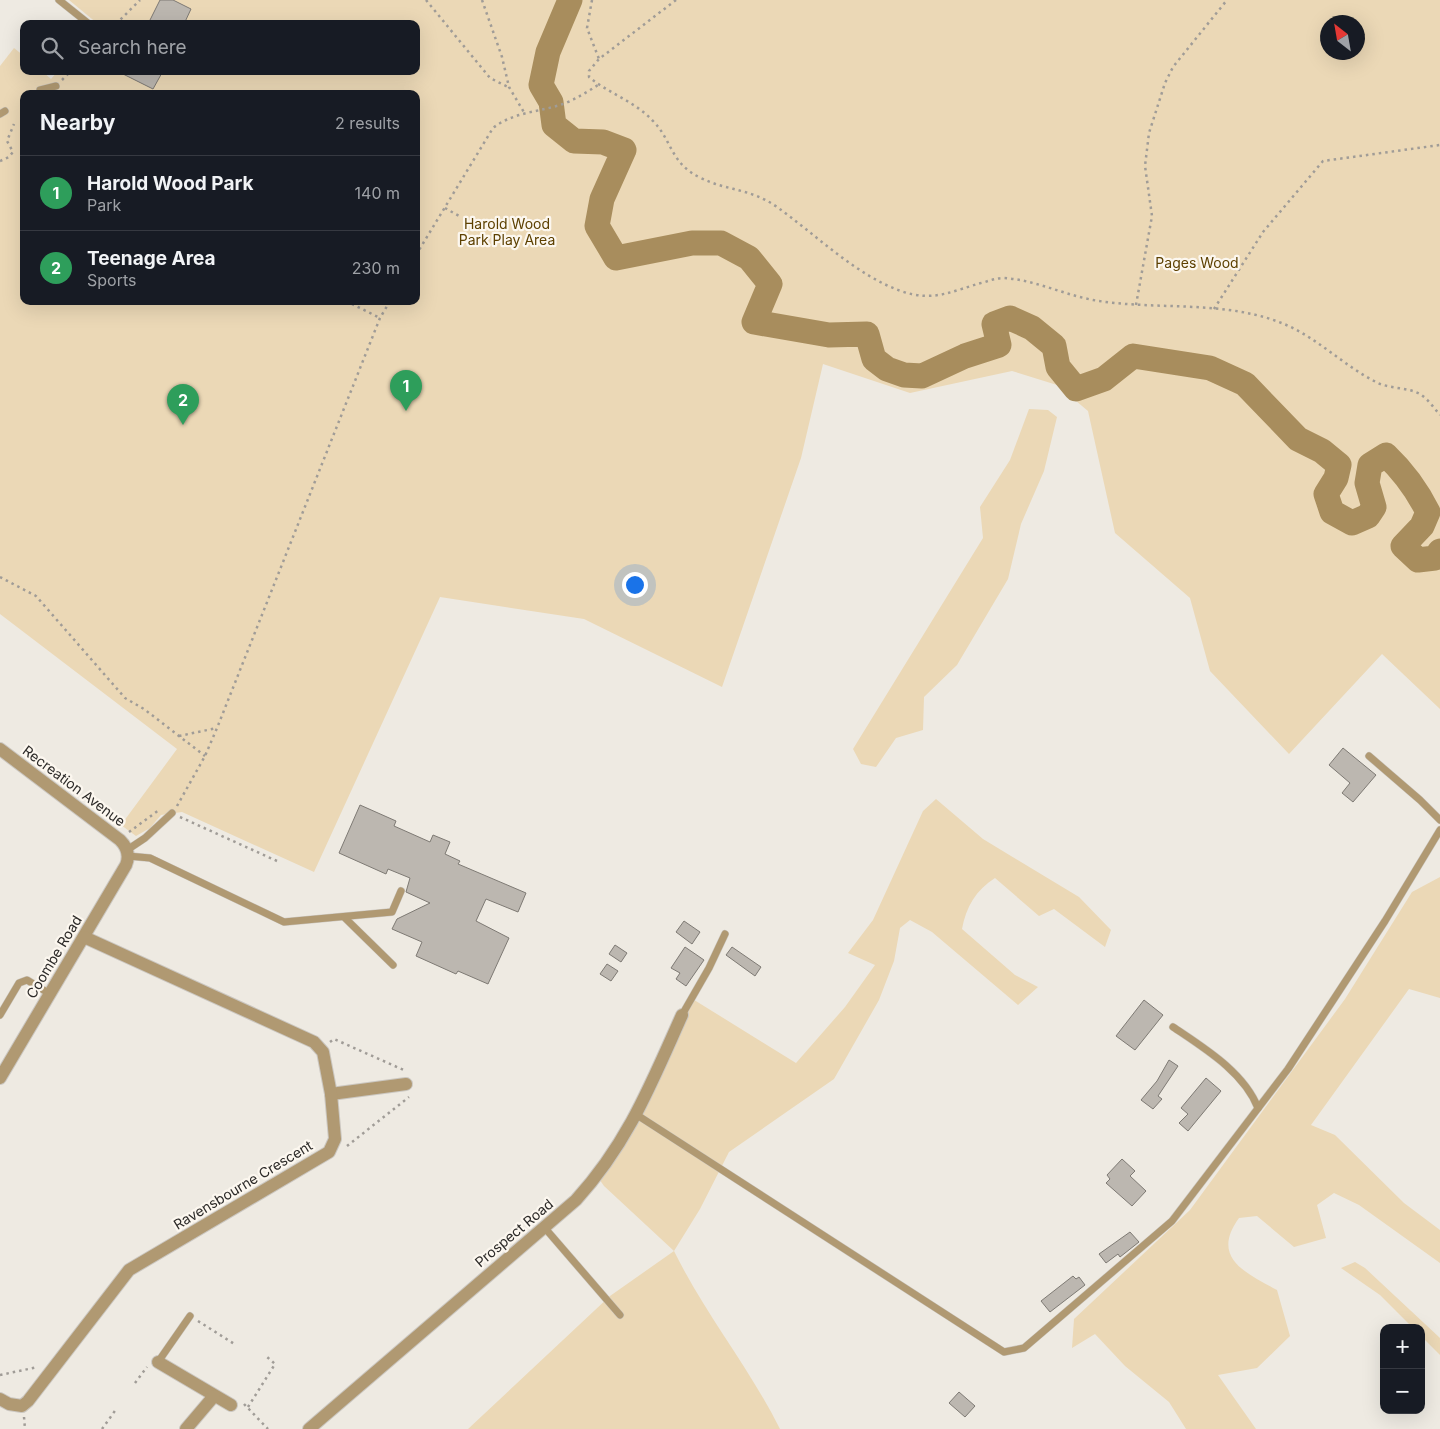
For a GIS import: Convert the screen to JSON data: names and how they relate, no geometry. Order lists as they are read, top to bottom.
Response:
{
  "streets": {
    "street": [
      "Recreation Avenue",
      "Coombe Road",
      "Ravensbourne Crescent",
      "Prospect Road"
    ]
  },
  "crossings": [
    ["Recreation Avenue", "Coombe Road"],
    ["Coombe Road", "Ravensbourne Crescent"]
  ],
  "parks": ["Harold Wood Park Play Area", "Pages Wood"],
  "north": "top left",
  "page": {
    "search": "Search here",
    "heading": ["Nearby", "2 results"],
    "list": [
      {
        "mark": "1",
        "name": "Harold Wood Park",
        "note": "Park",
        "value": "140 m"
      },
      {
        "mark": "2",
        "name": "Teenage Area",
        "note": "Sports",
        "value": "230 m"
      }
    ],
    "pins": ["1", "2"],
    "map_buttons": ["+", "−"]
  }
}
